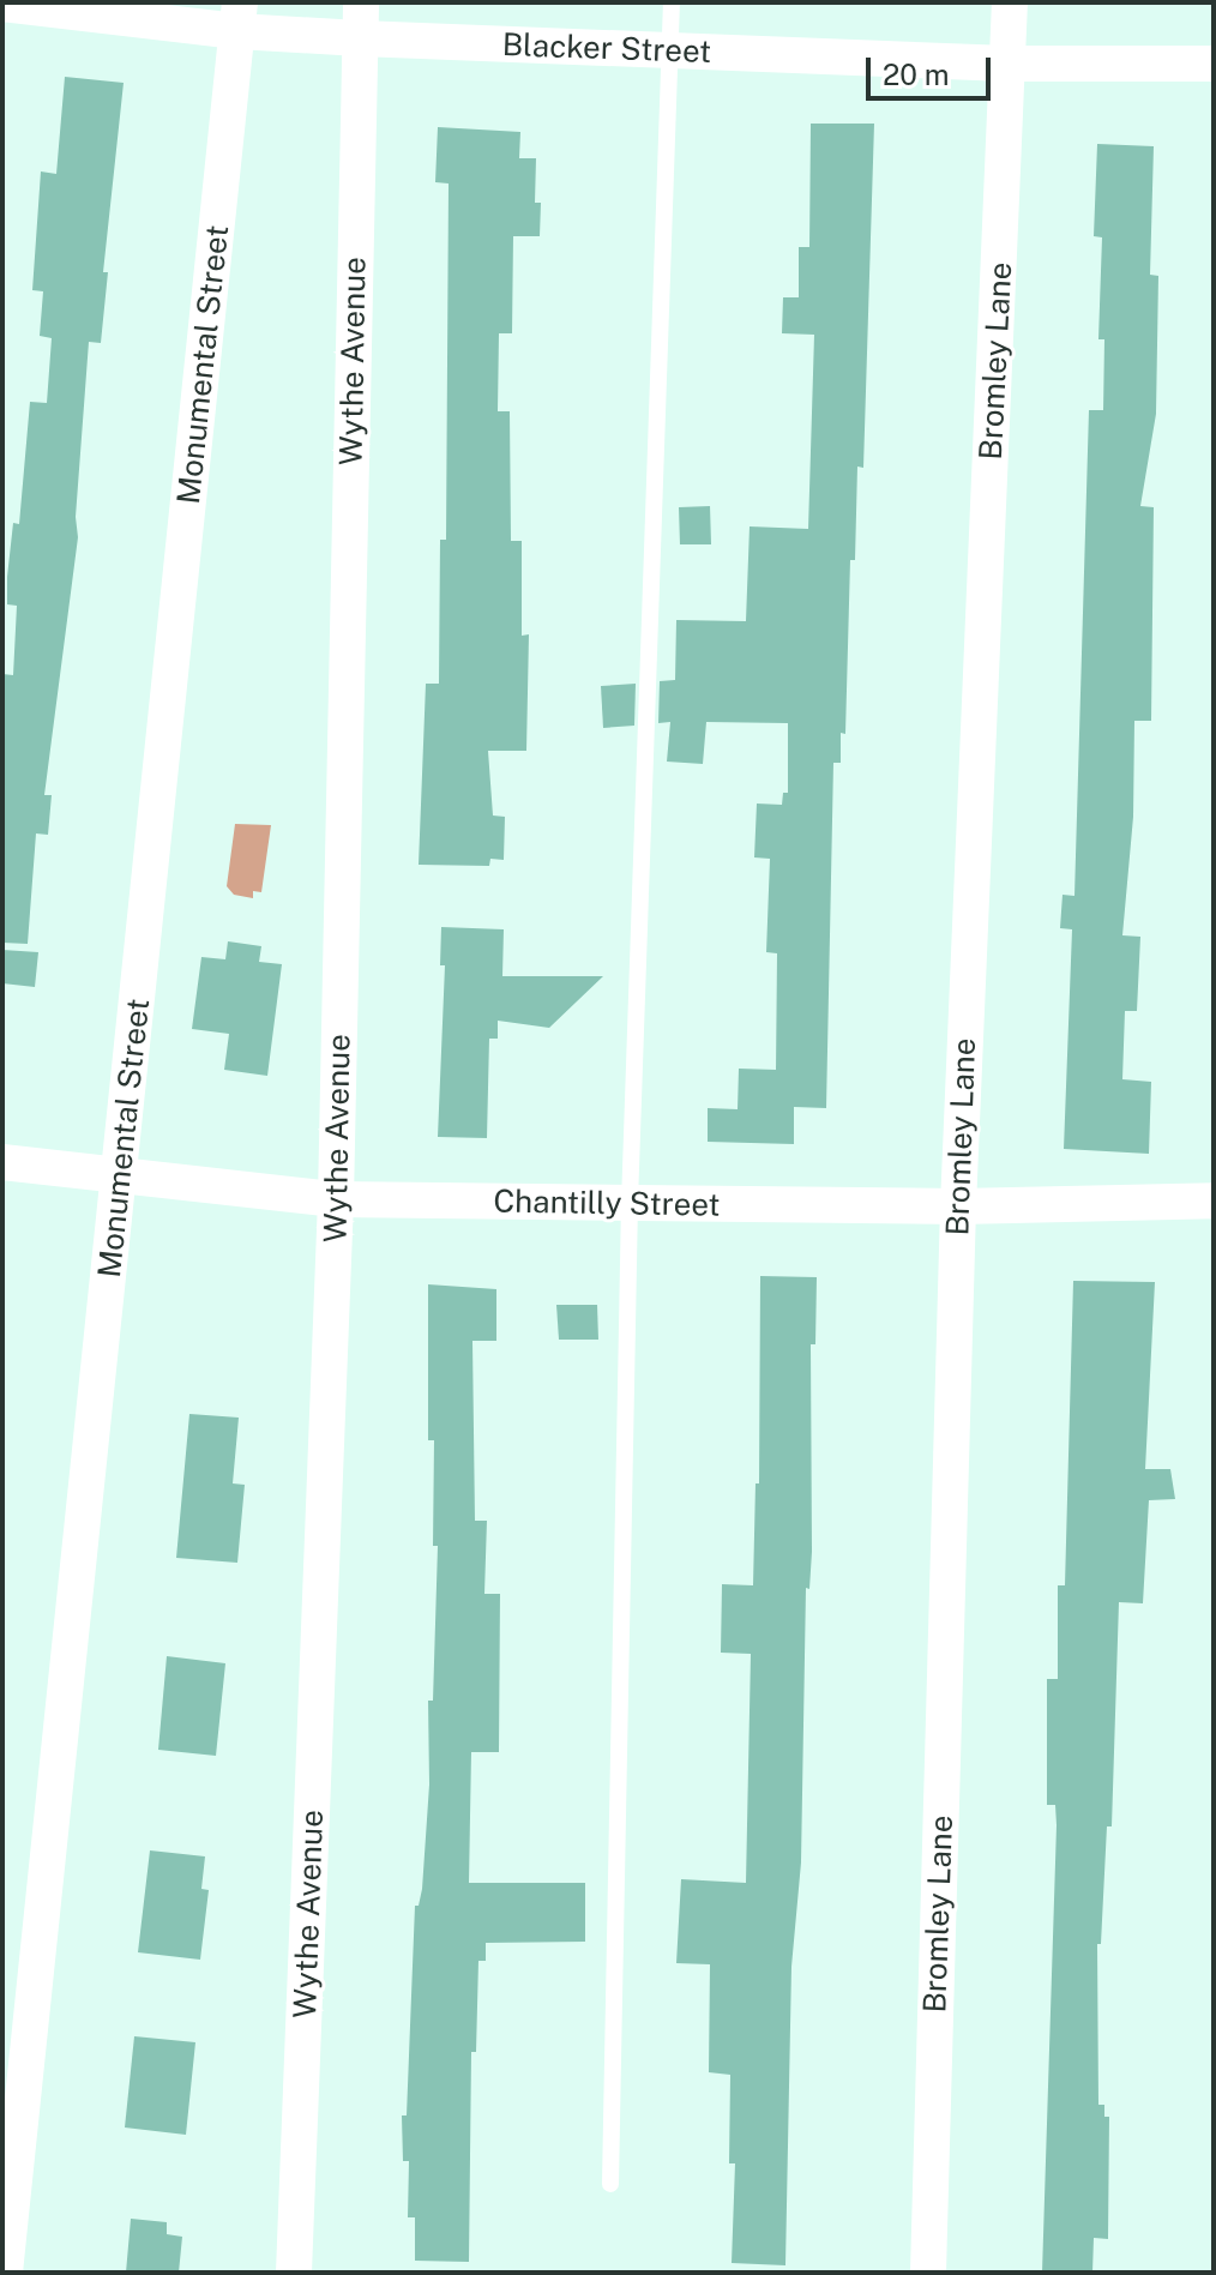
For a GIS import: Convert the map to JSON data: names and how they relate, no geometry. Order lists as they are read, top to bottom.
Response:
{
  "streets": {
    "street": [
      "Blacker Street",
      "Wythe Avenue",
      "Bromley Lane",
      "Monumental Street",
      "Chantilly Street"
    ]
  },
  "crossings": [
    ["Blacker Street", "Wythe Avenue"],
    ["Blacker Street", "Bromley Lane"],
    ["Blacker Street", "Monumental Street"],
    ["Wythe Avenue", "Chantilly Street"],
    ["Bromley Lane", "Chantilly Street"],
    ["Monumental Street", "Chantilly Street"]
  ],
  "scale_bar": "20 m"
}
